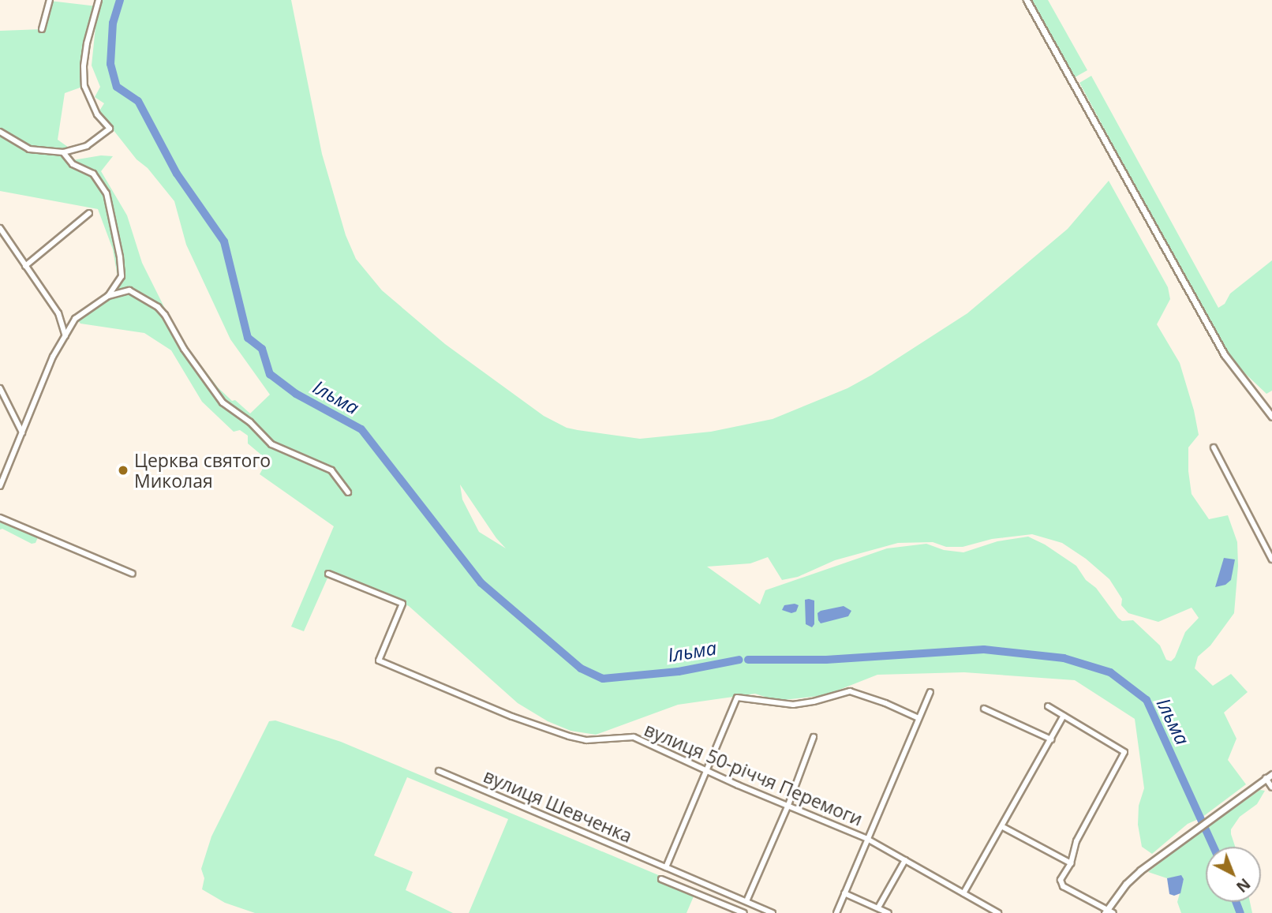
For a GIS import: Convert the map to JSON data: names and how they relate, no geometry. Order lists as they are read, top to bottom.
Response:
{
  "streets": {
    "street": ["вулиця 50-річчя Перемоги", "вулиця Шевченка"]
  },
  "water": ["Ільма"],
  "places": ["Церква святого Миколая"],
  "north": "bottom right"
}
